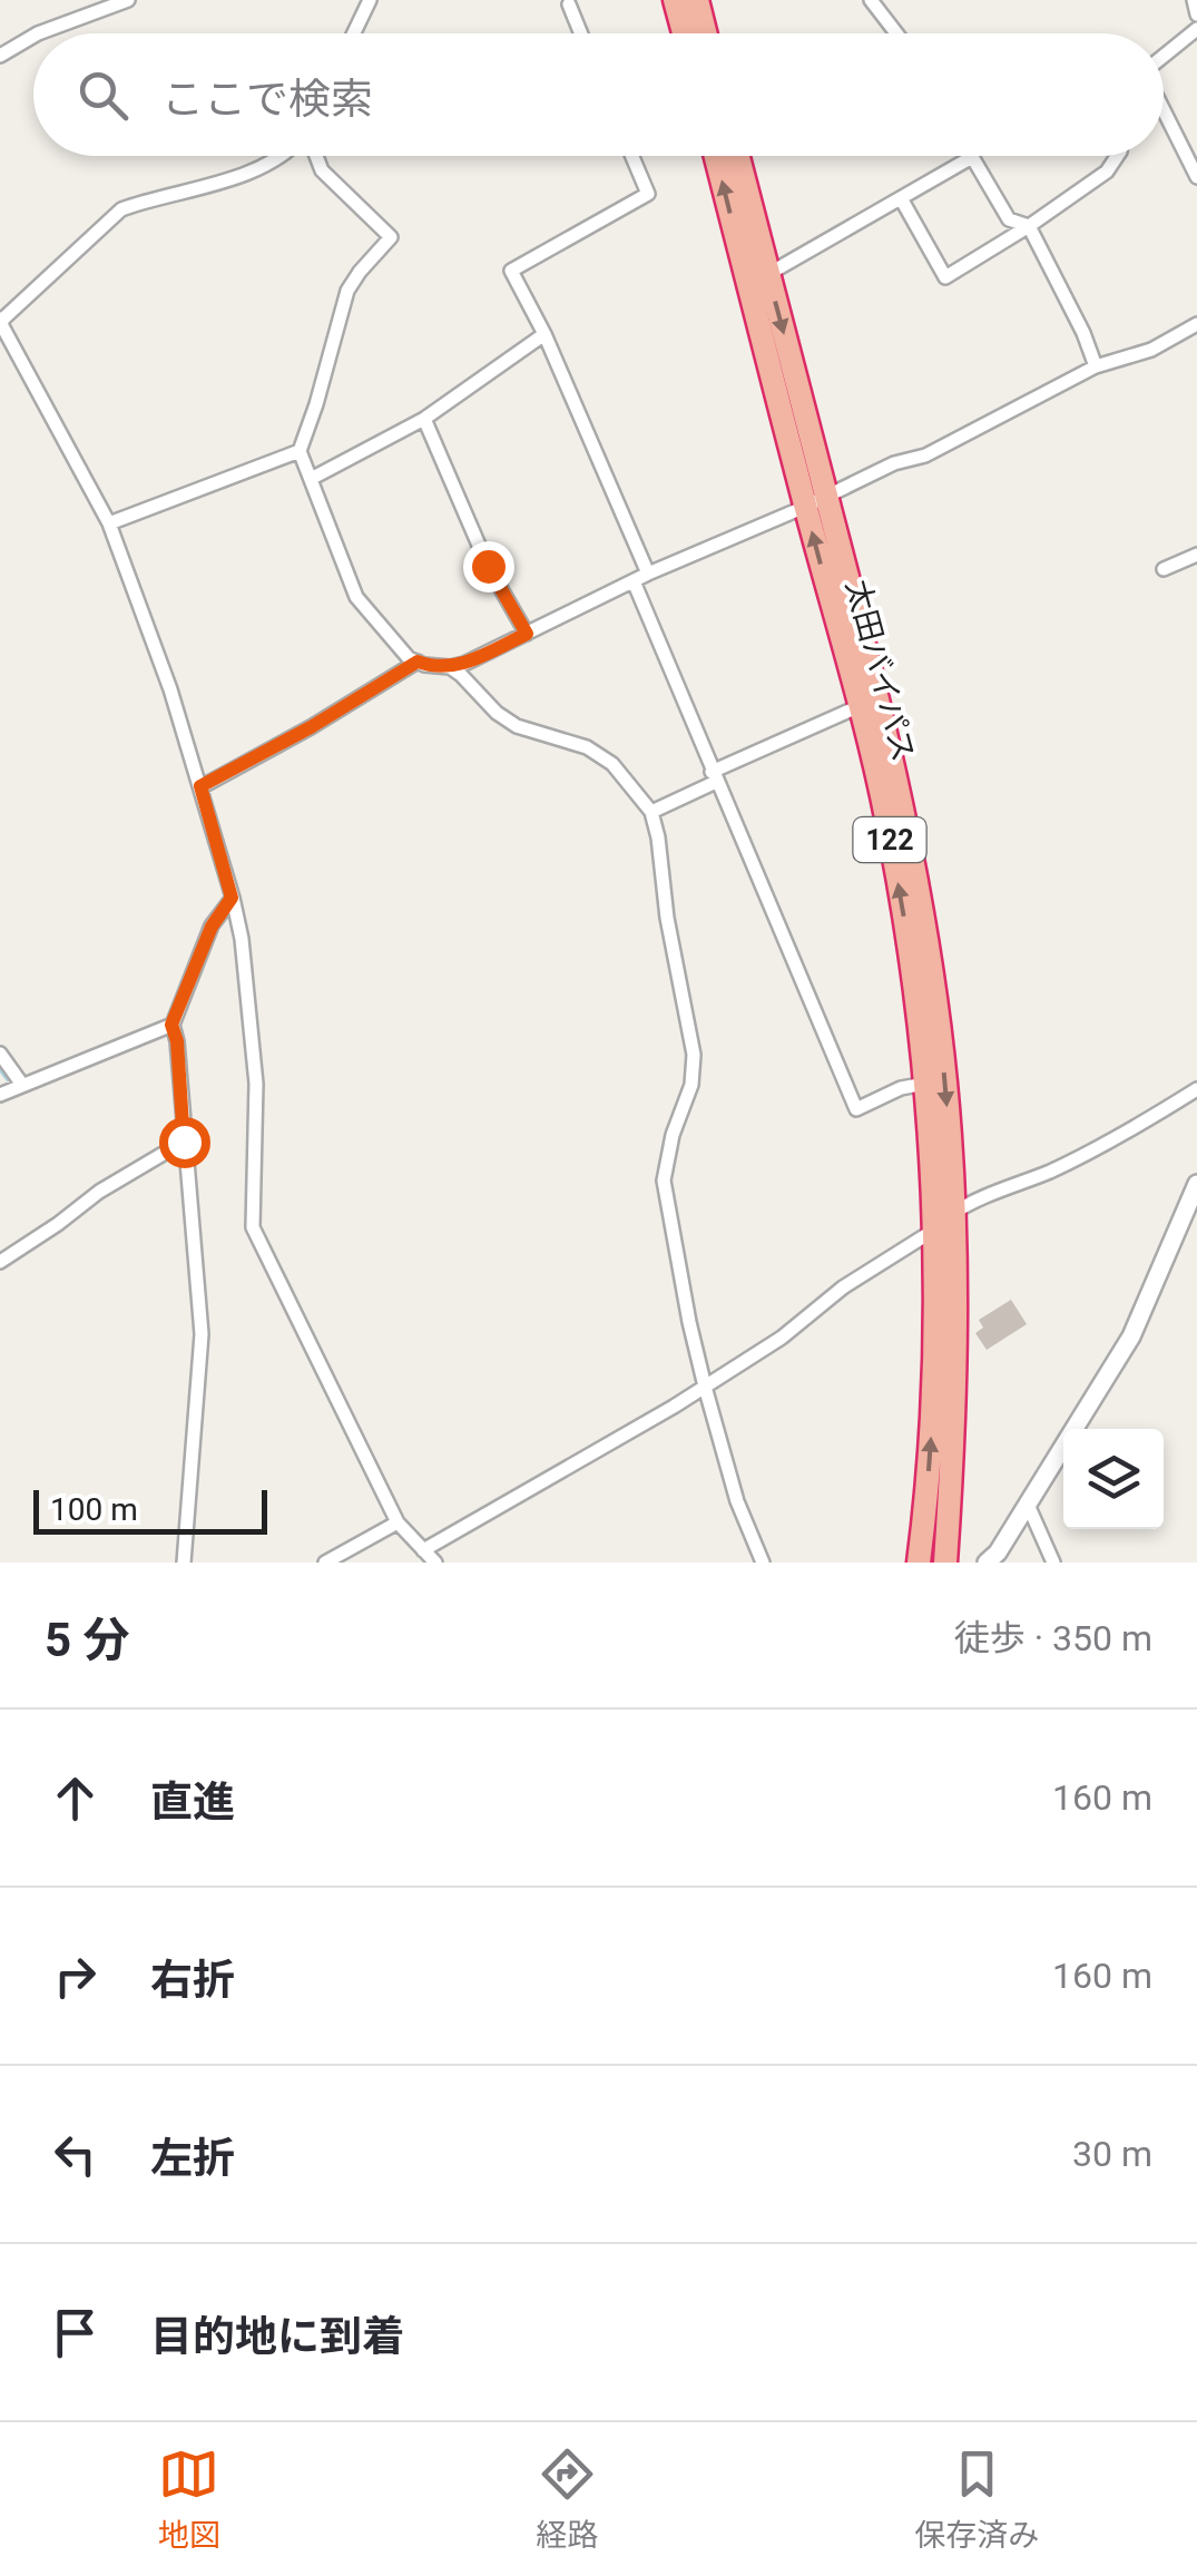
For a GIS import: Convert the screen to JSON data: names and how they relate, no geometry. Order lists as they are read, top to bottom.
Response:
{
  "streets": {
    "highway": ["太田バイパス", "122"]
  },
  "scale_bar": "100 m",
  "page": {
    "search": "ここで検索",
    "scale": "100 m",
    "heading": ["5 分", "徒歩 · 350 m"],
    "list": [
      ["直進", "160 m"],
      ["右折", "160 m"],
      ["左折", "30 m"],
      "目的地に到着"
    ],
    "nav": ["地図", "経路", "保存済み"]
  }
}
